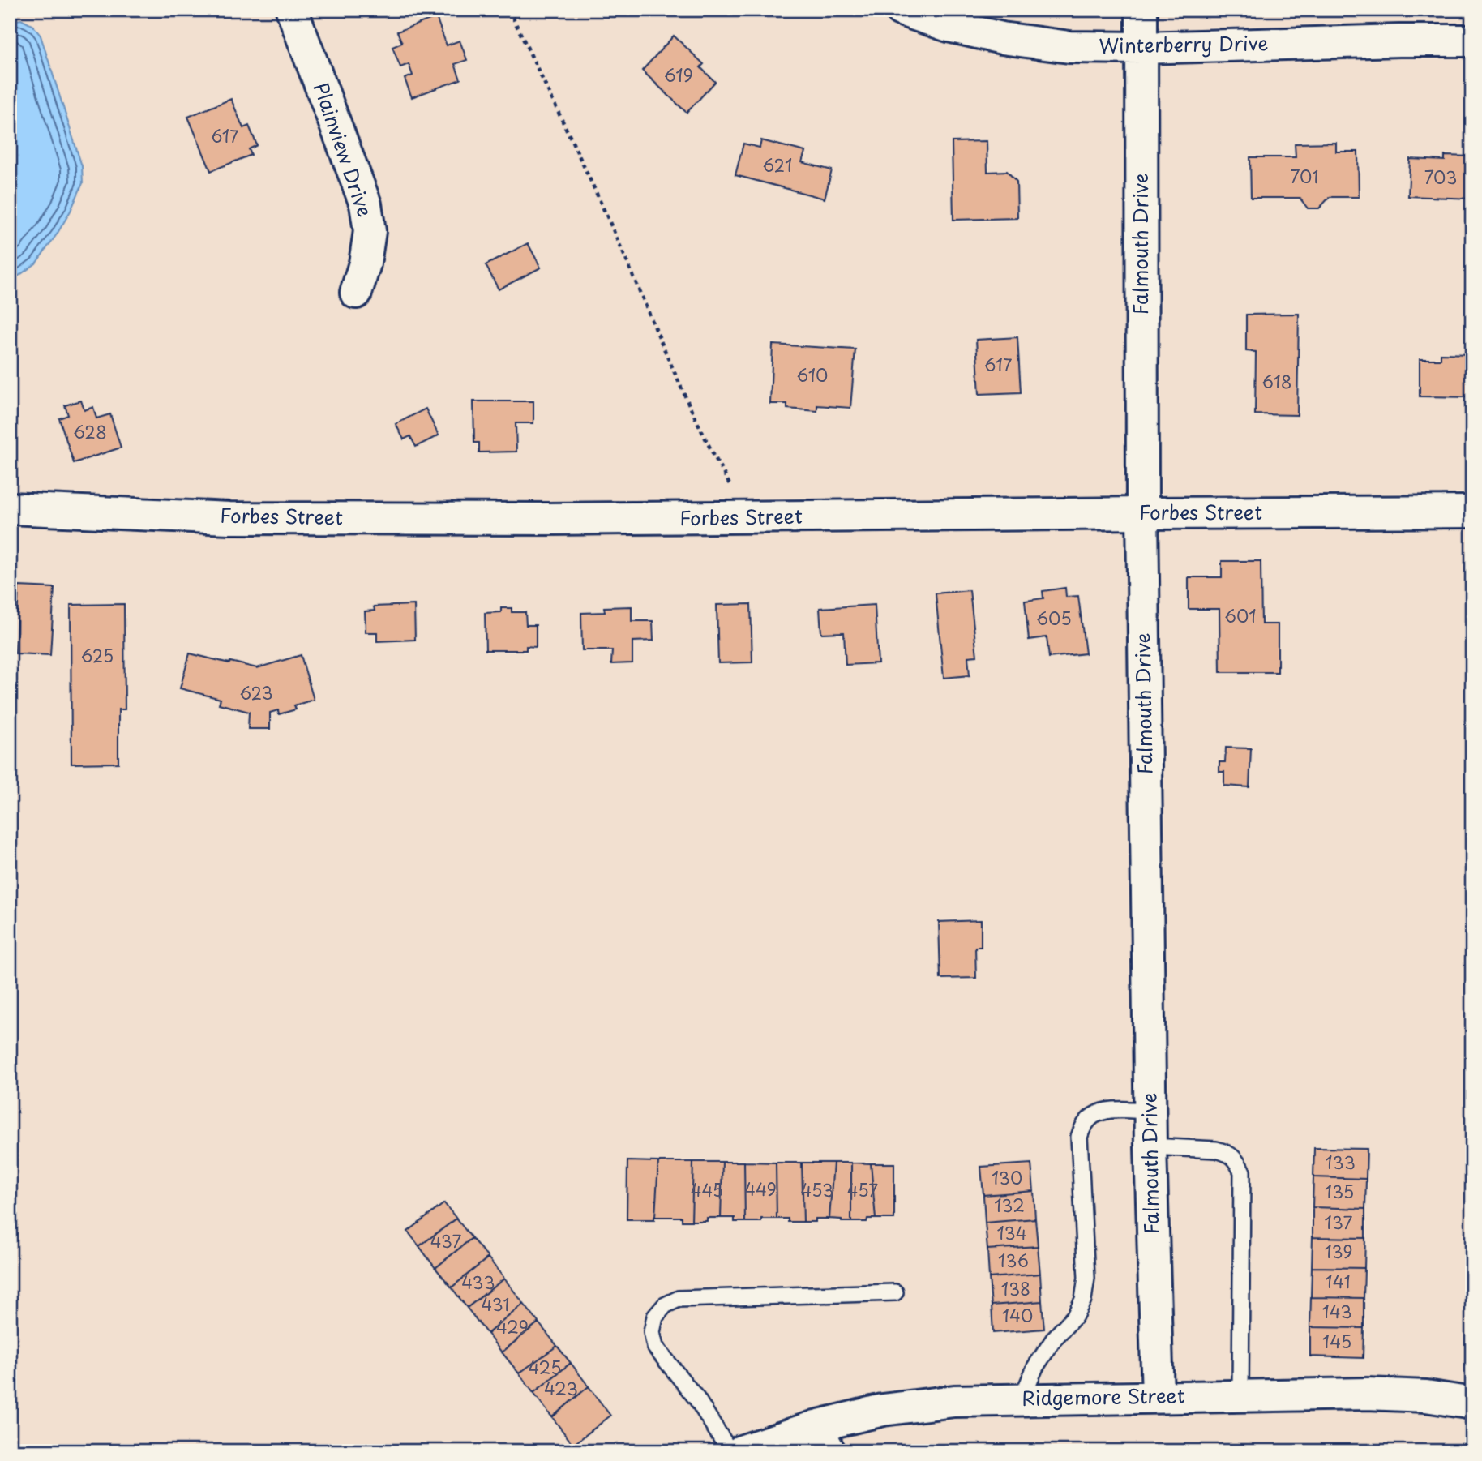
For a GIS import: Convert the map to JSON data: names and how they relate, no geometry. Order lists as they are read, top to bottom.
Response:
{
  "streets": {
    "street": [
      "Winterberry Drive",
      "Plainview Drive",
      "Falmouth Drive",
      "Forbes Street",
      "Ridgemore Street"
    ]
  },
  "crossings": [
    ["Winterberry Drive", "Falmouth Drive"],
    ["Falmouth Drive", "Forbes Street"],
    ["Falmouth Drive", "Ridgemore Street"]
  ],
  "house_numbers": [
    "619",
    "617",
    "621",
    "701",
    "703",
    "617",
    "610",
    "618",
    "628",
    "601",
    "605",
    "625",
    "623",
    "133",
    "130",
    "449",
    "445",
    "453",
    "457",
    "135",
    "132",
    "137",
    "134",
    "437",
    "139",
    "136",
    "141",
    "433",
    "138",
    "431",
    "143",
    "140",
    "429",
    "145",
    "425",
    "423"
  ]
}
